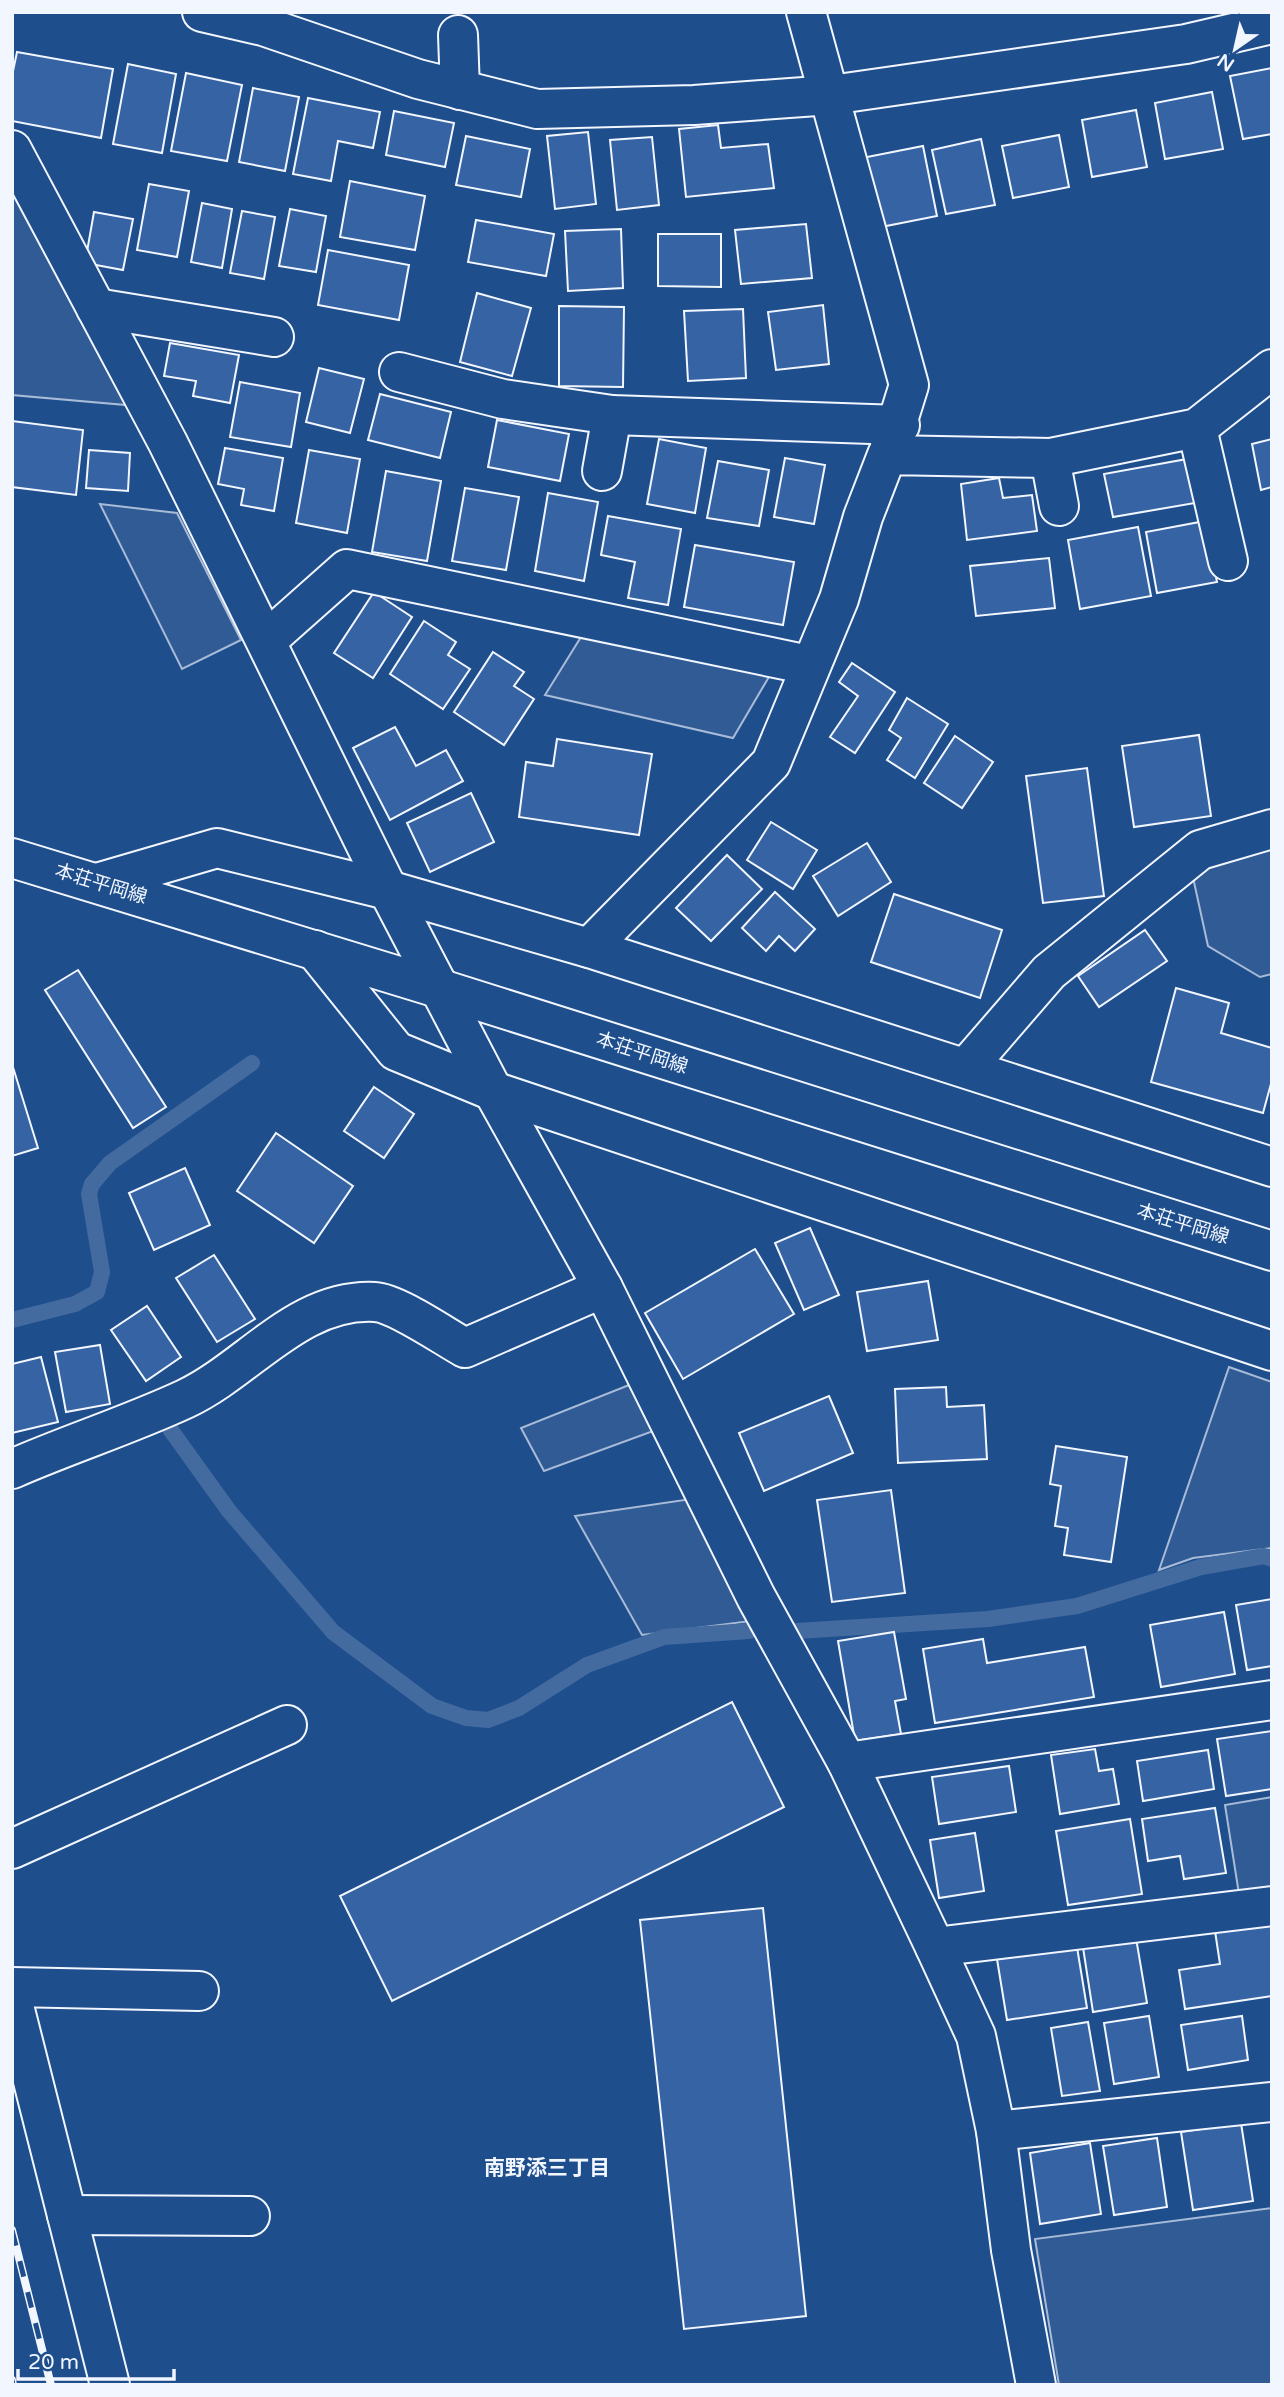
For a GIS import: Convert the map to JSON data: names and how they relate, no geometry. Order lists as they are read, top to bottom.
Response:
{
  "streets": {
    "street": ["本荘平岡線"]
  },
  "districts": ["南野添三丁目"],
  "scale_bar": "20 m",
  "north": "bottom left"
}
